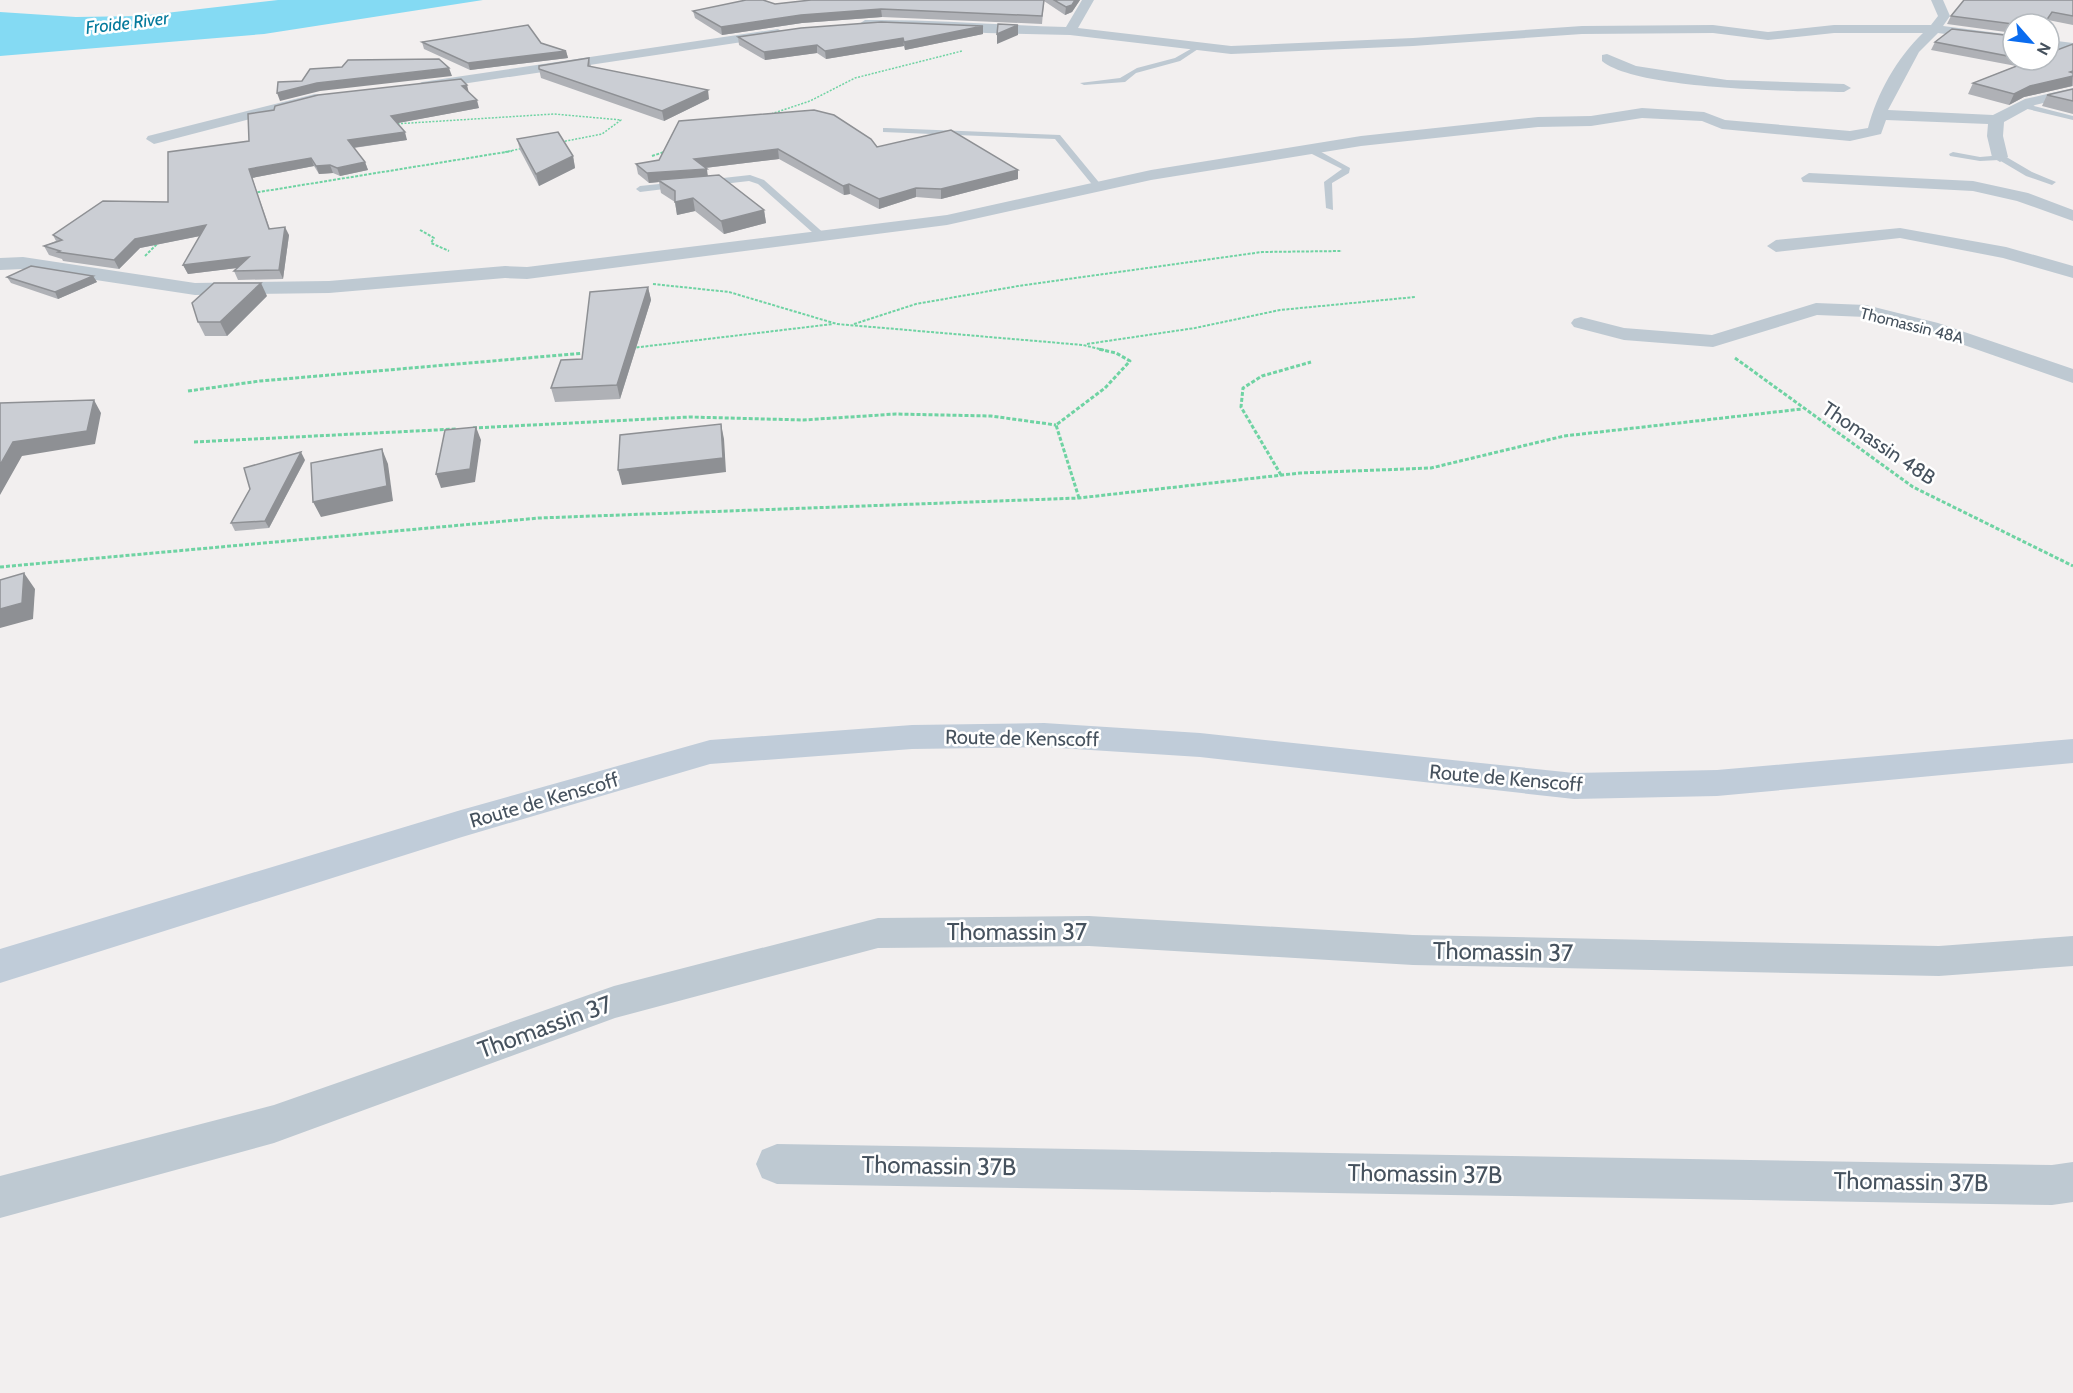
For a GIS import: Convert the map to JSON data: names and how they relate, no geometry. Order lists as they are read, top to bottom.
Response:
{
  "streets": {
    "main road": ["Route de Kenscoff"],
    "street": ["Thomassin 48A", "Thomassin 37", "Thomassin 37B"],
    "path": ["Thomassin 48B"]
  },
  "crossings": [
    ["Thomassin 48A", "Thomassin 48B"]
  ],
  "water": ["Froide River"],
  "north": "bottom right"
}
